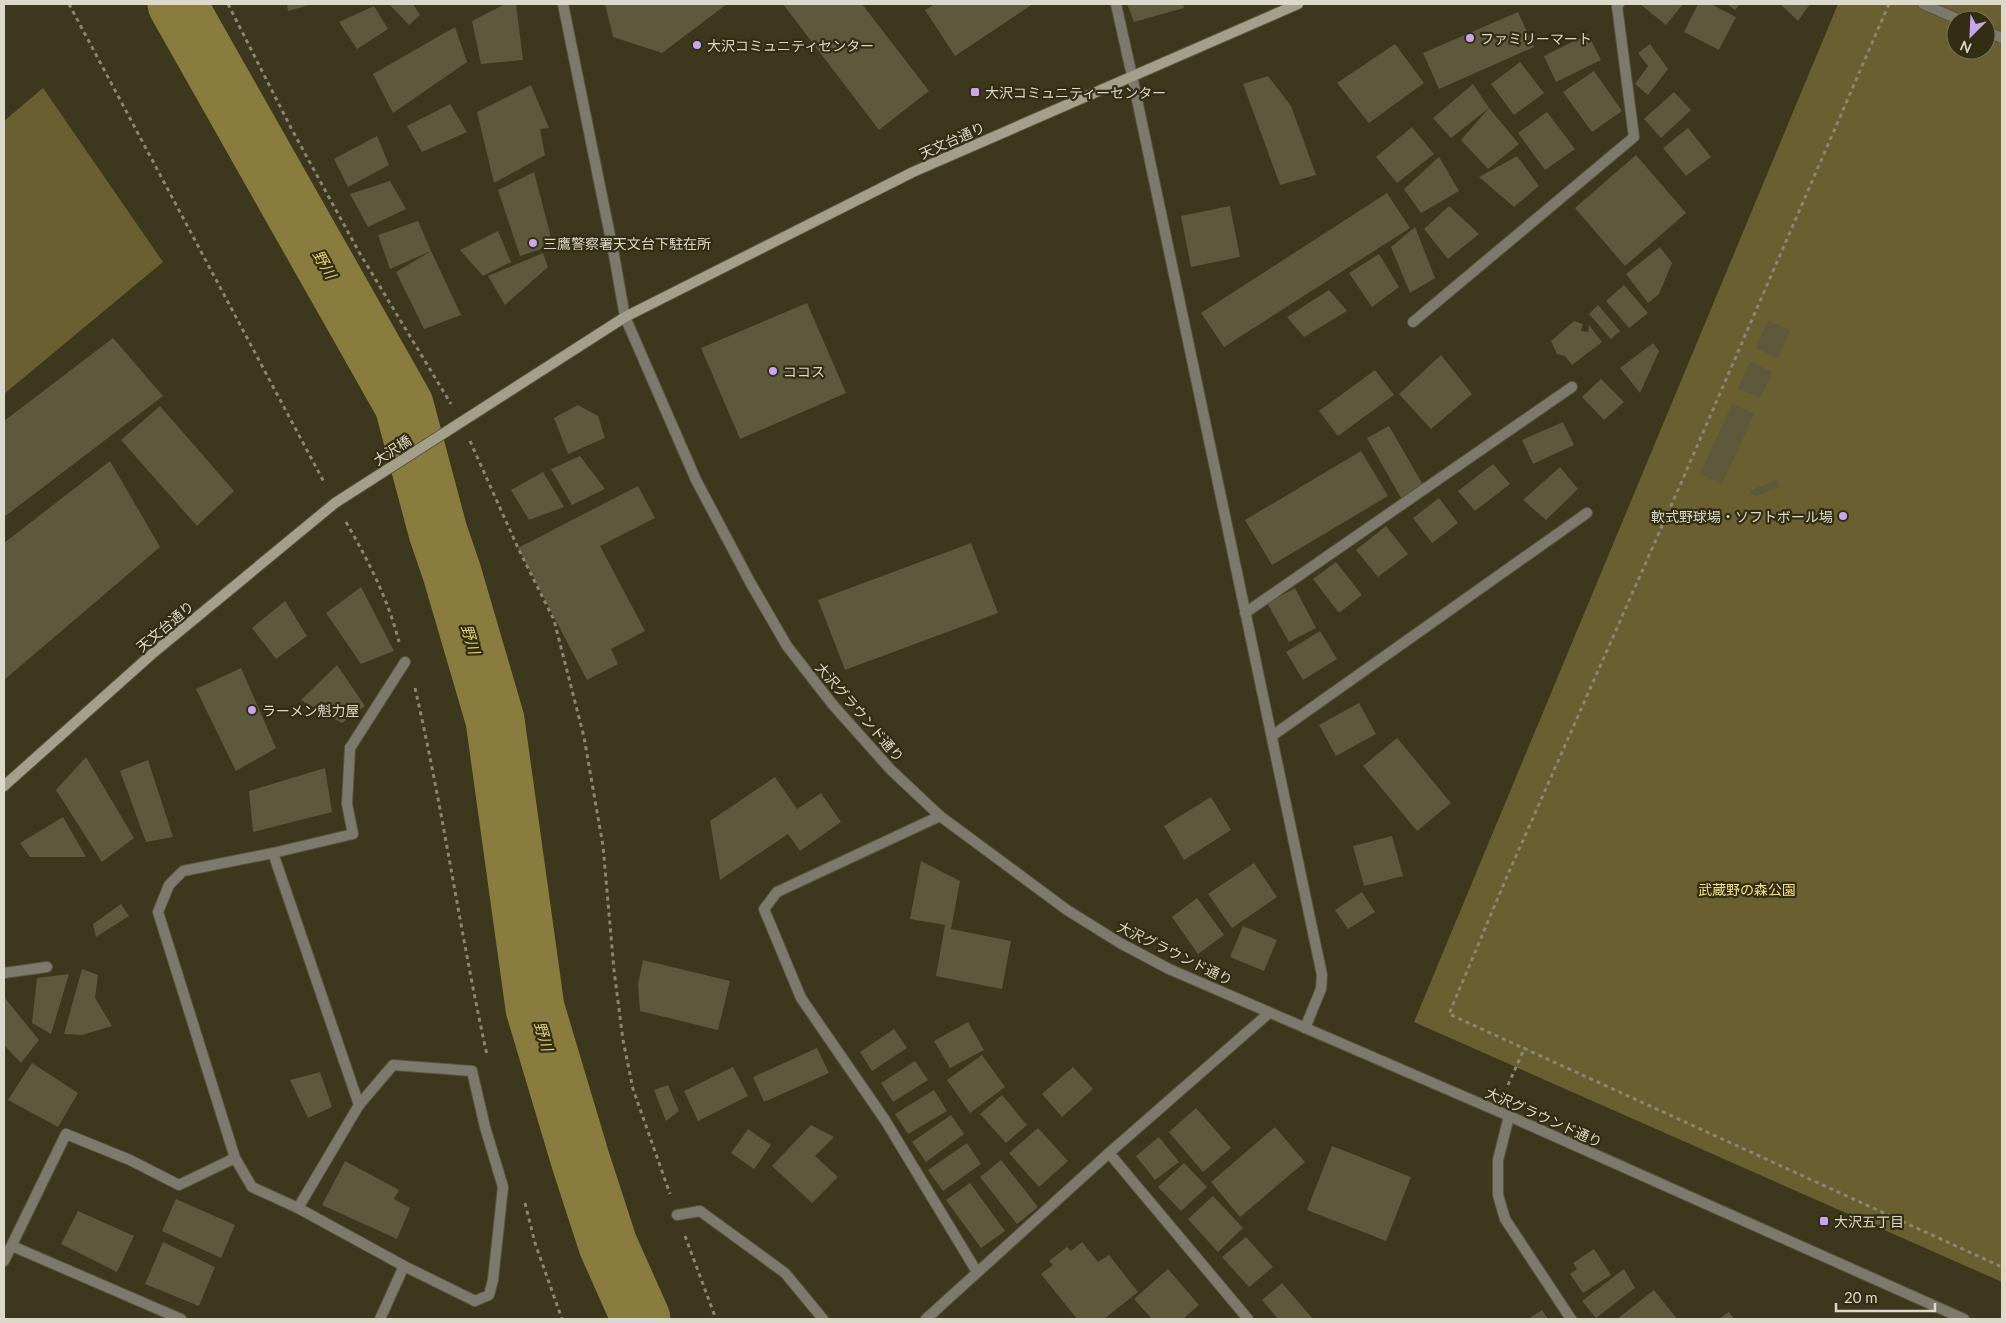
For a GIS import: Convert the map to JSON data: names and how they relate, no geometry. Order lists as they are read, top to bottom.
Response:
{
  "streets": {
    "main road": ["天文台通り", "大沢橋"],
    "street": ["大沢グラウンド通り"]
  },
  "crossings": [
    ["天文台通り", "大沢橋"],
    ["天文台通り", "大沢グラウンド通り"]
  ],
  "water": ["野川"],
  "parks": ["武蔵野の森公園"],
  "places": {
    "other": [
      "ファミリーマート",
      "大沢コミュニティセンター",
      "三鷹警察署天文台下駐在所",
      "ココス",
      "軟式野球場・ソフトボール場",
      "ラーメン魁力屋"
    ],
    "transit": ["大沢コミュニティーセンター", "大沢五丁目"]
  },
  "scale_bar": "20 m",
  "north": "bottom left"
}
